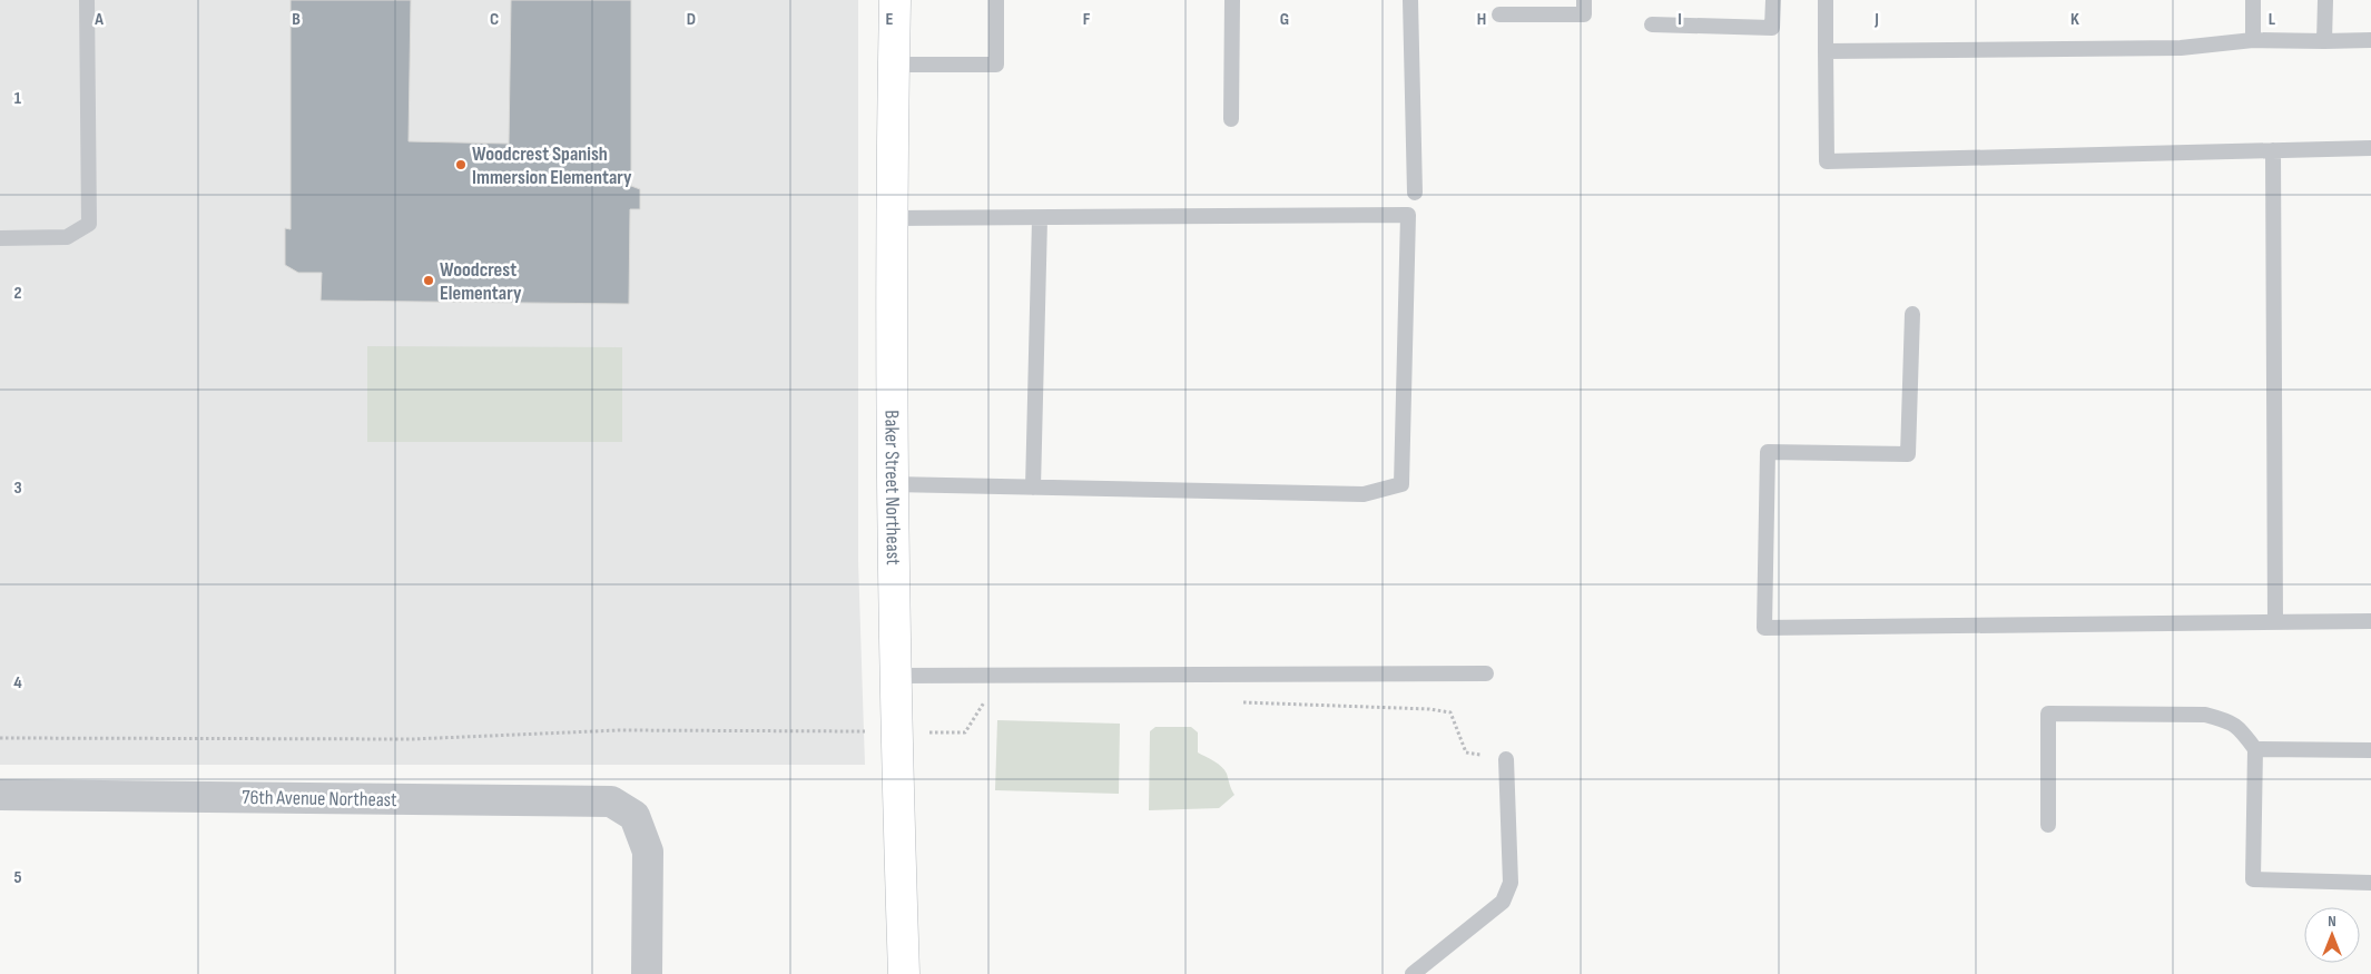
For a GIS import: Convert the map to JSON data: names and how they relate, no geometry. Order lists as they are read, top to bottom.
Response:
{
  "streets": {
    "street": ["Baker Street Northeast", "76th Avenue Northeast"]
  },
  "places": ["Woodcrest Spanish Immersion Elementary", "Woodcrest Elementary"],
  "north": "top",
  "grid": {
    "columns": [
      "A",
      "B",
      "C",
      "D",
      "E",
      "F",
      "G",
      "H",
      "I",
      "J",
      "K",
      "L"
    ],
    "rows": [
      "1",
      "2",
      "3",
      "4",
      "5"
    ]
  }
}
